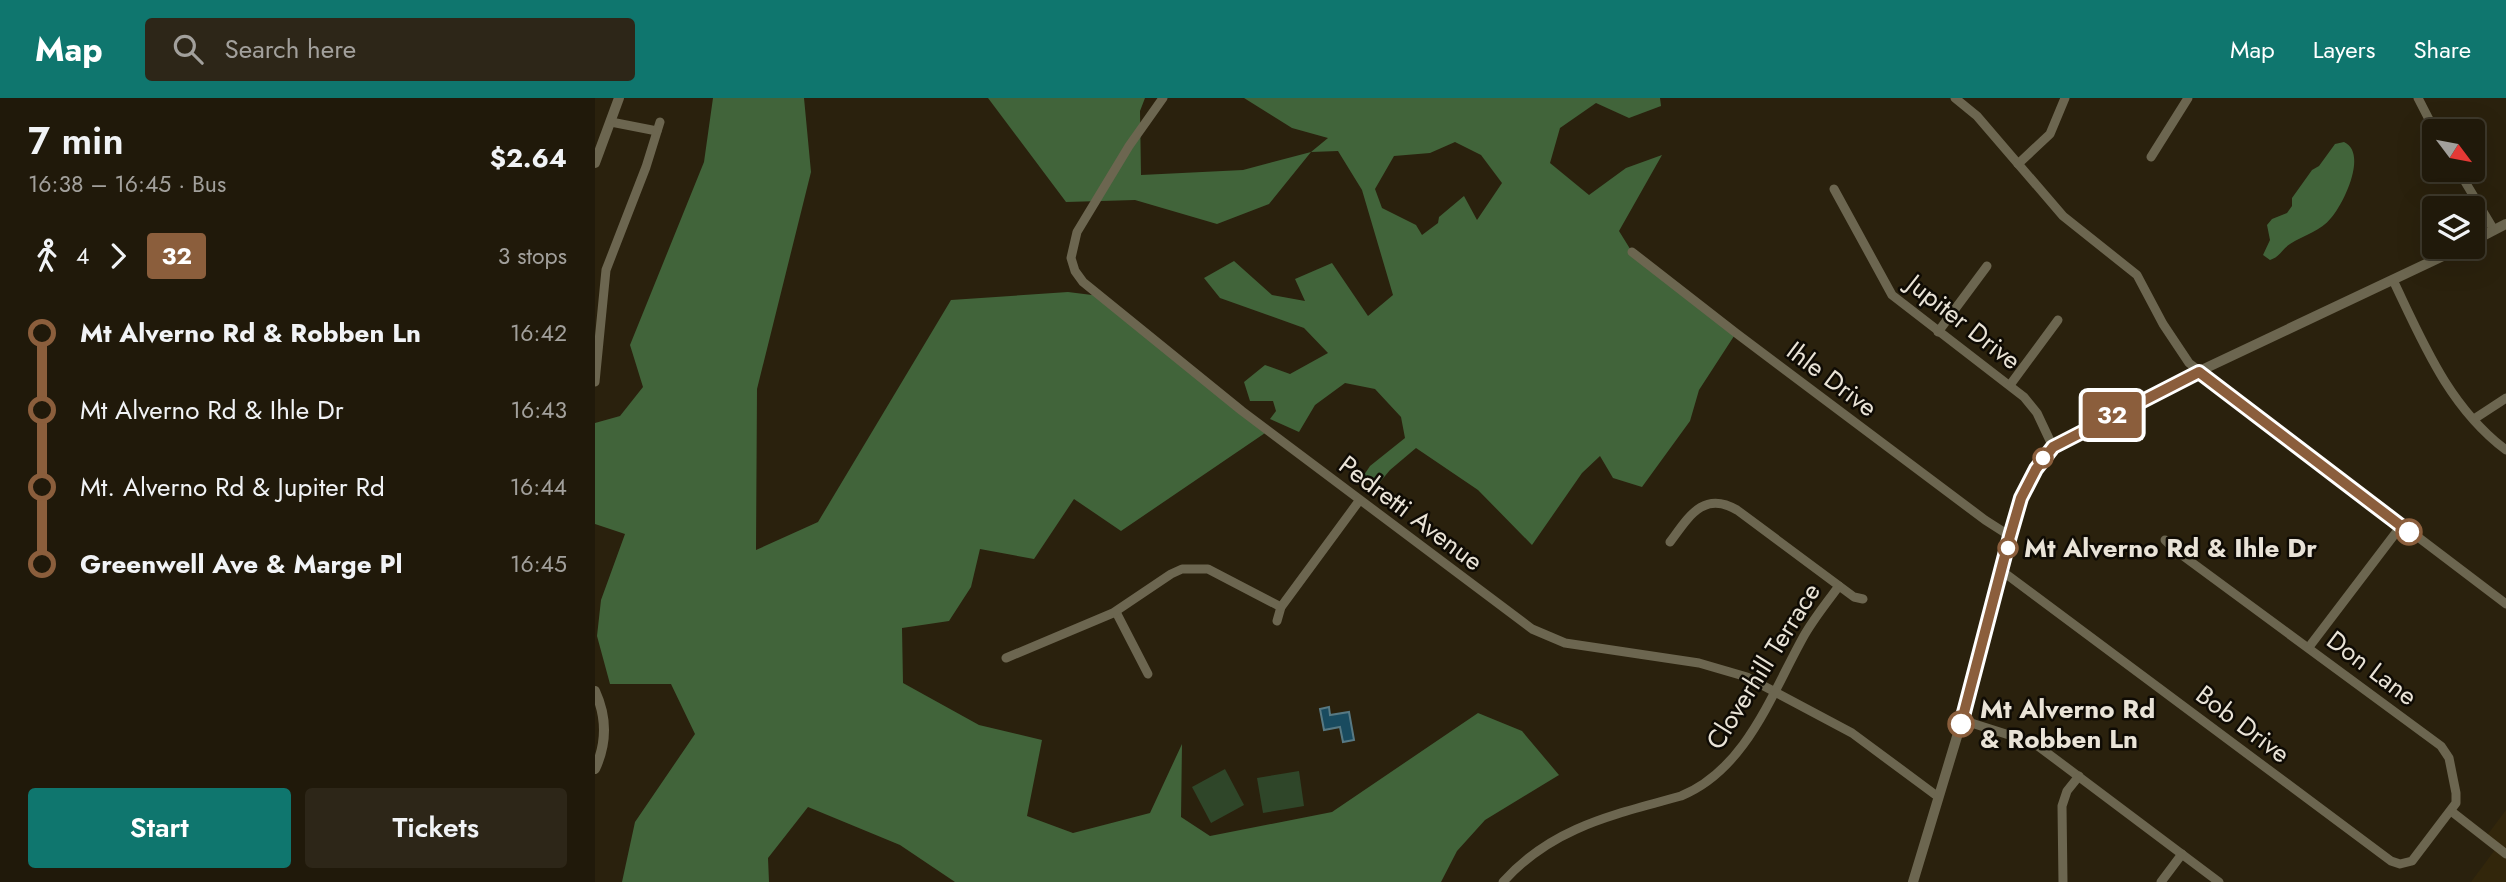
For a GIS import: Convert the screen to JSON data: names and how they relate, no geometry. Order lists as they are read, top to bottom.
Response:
{
  "streets": {
    "street": [
      "Jupiter Drive",
      "Ihle Drive",
      "Pedretti Avenue",
      "Cloverhill Terrace",
      "Don Lane",
      "Bob Drive"
    ]
  },
  "crossings": [
    ["Pedretti Avenue", "Cloverhill Terrace"],
    ["Don Lane", "Bob Drive"]
  ],
  "places": ["Mt Alverno Rd & Ihle Dr", "Mt Alverno Rd & Robben Ln"],
  "lines": ["bus line 32"],
  "north": "bottom right",
  "page": {
    "header": "Map",
    "search": "Search here",
    "nav": ["Map", "Layers", "Share"],
    "heading": ["7 min", "16:38 – 16:45 · Bus", "$2.64"],
    "on_map": "32",
    "legs": ["4", "32", "3 stops"],
    "list": [
      {
        "name": "Mt Alverno Rd & Robben Ln",
        "value": "16:42"
      },
      {
        "name": "Mt Alverno Rd & Ihle Dr",
        "value": "16:43"
      },
      {
        "name": "Mt. Alverno Rd & Jupiter Rd",
        "value": "16:44"
      },
      {
        "name": "Greenwell Ave & Marge Pl",
        "value": "16:45"
      }
    ],
    "buttons": ["Start", "Tickets"]
  }
}
